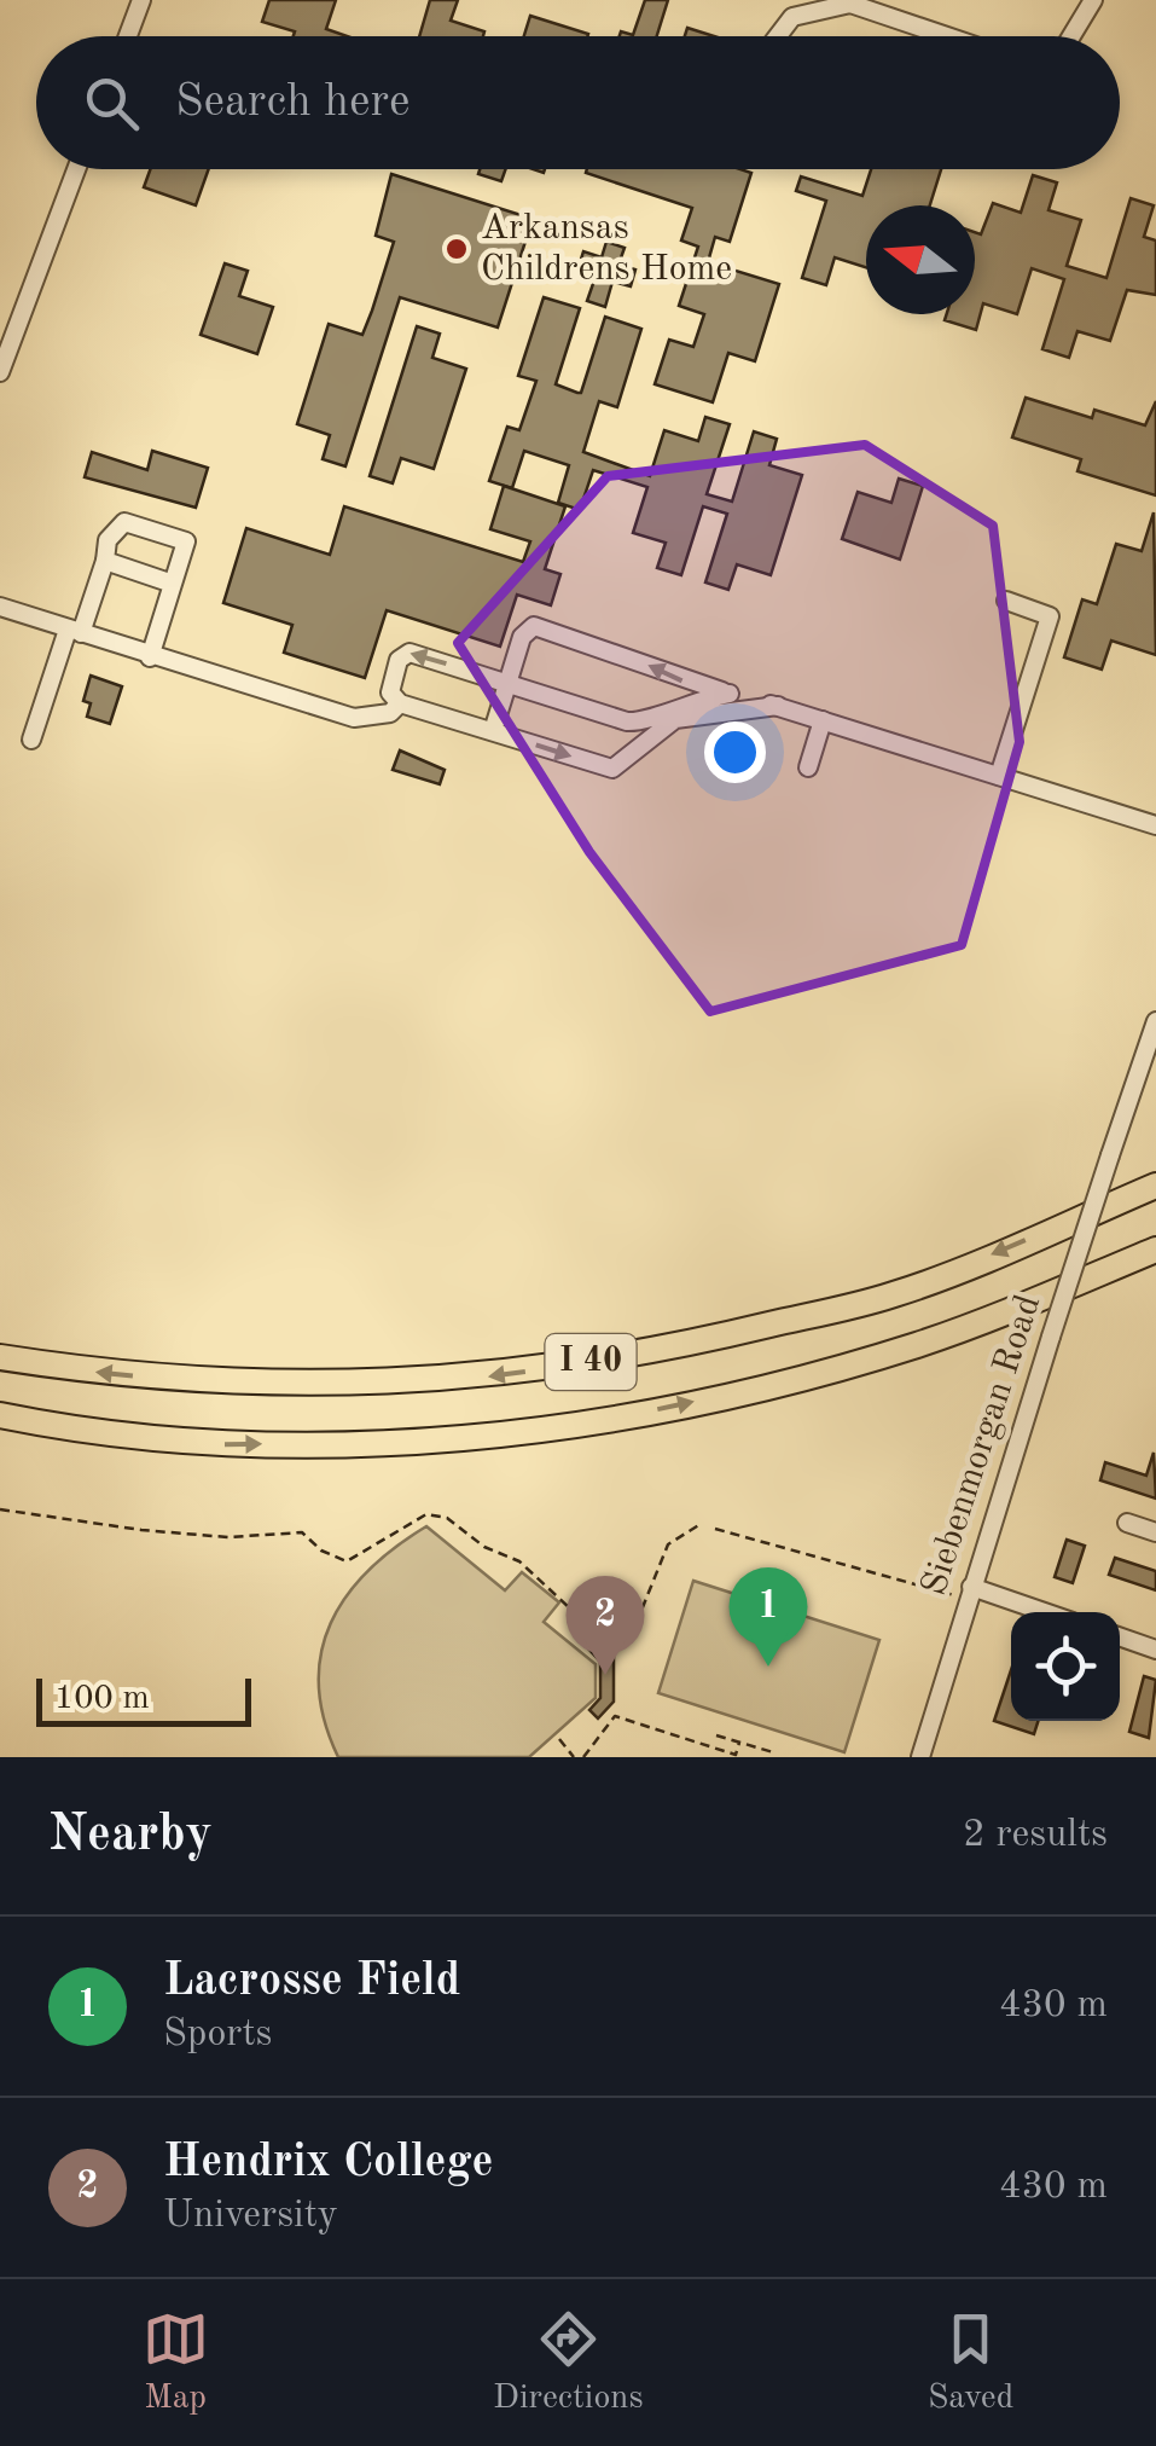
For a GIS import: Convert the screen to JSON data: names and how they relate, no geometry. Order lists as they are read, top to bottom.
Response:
{
  "streets": {
    "highway": ["I 40"],
    "street": ["Siebenmorgan Road"]
  },
  "places": ["Arkansas Childrens Home"],
  "scale_bar": "100 m",
  "north": "left",
  "page": {
    "search": "Search here",
    "pins": ["1", "2"],
    "scale": "100 m",
    "heading": ["Nearby", "2 results"],
    "list": [
      {
        "mark": "1",
        "name": "Lacrosse Field",
        "note": "Sports",
        "value": "430 m"
      },
      {
        "mark": "2",
        "name": "Hendrix College",
        "note": "University",
        "value": "430 m"
      }
    ],
    "nav": ["Map", "Directions", "Saved"]
  }
}
